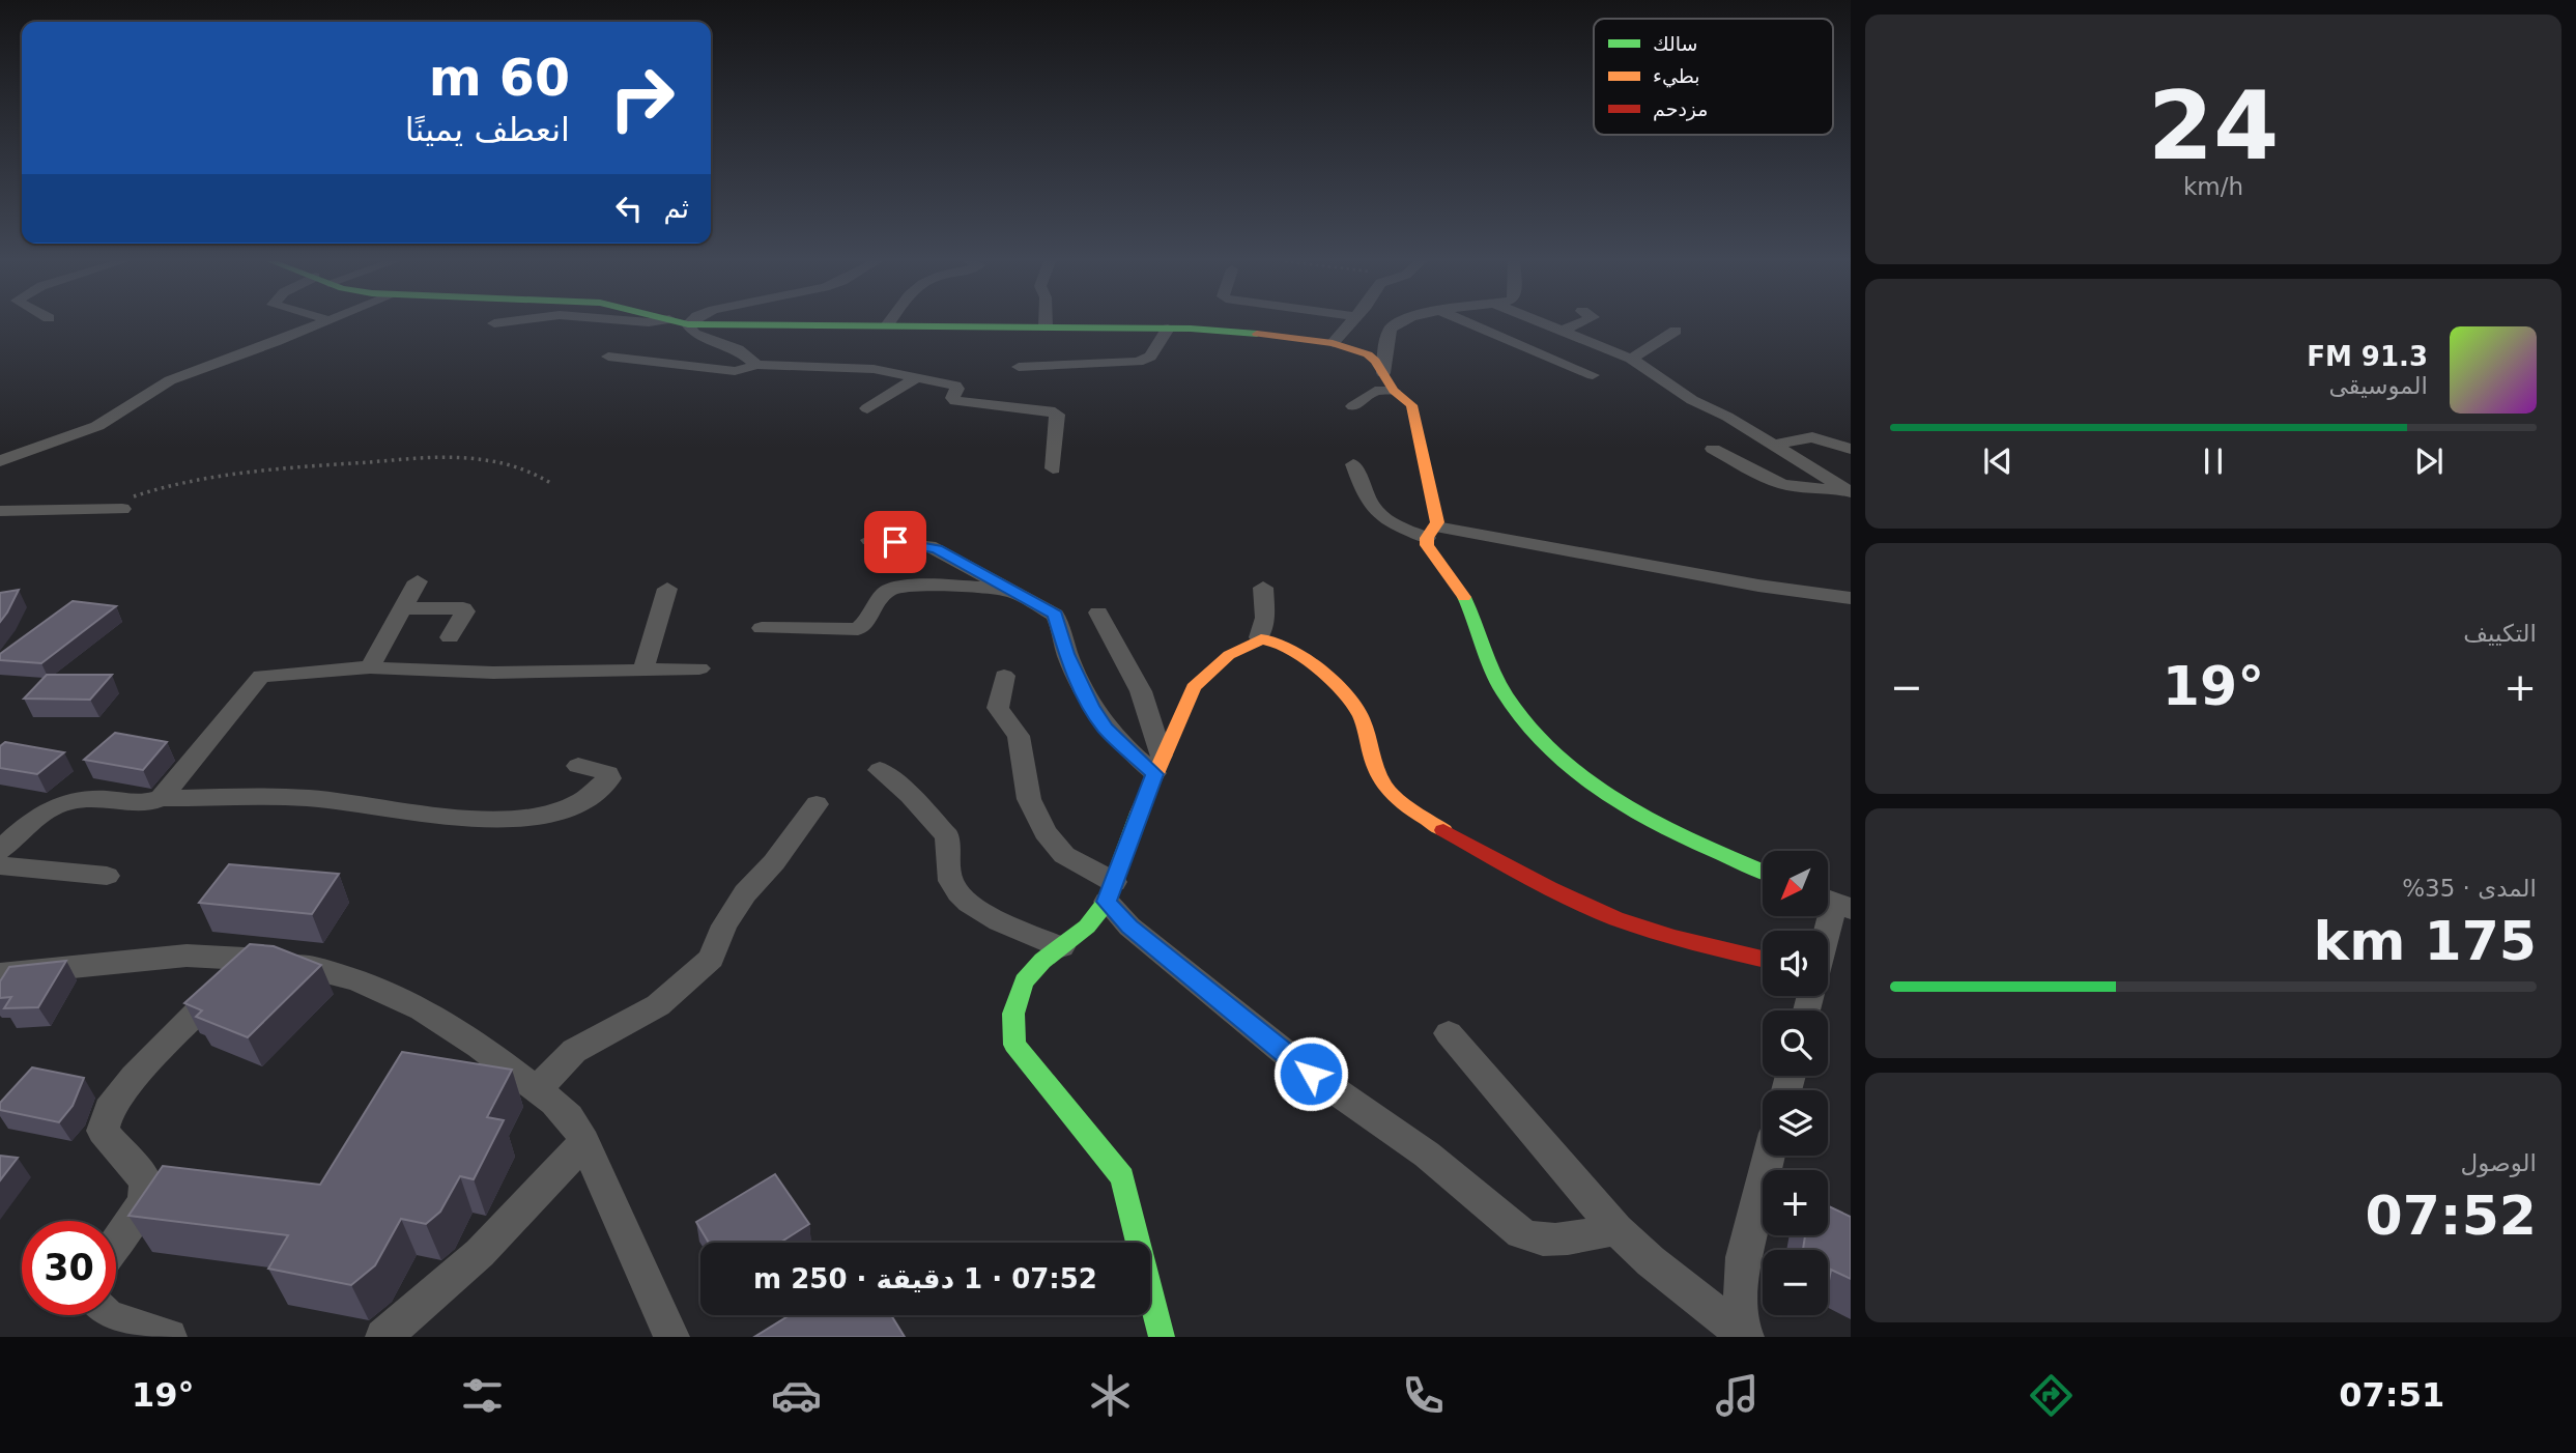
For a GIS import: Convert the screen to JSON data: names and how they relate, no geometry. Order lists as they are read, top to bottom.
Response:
{
  "legend": ["سالك", "بطيء", "مزدحم"],
  "north": "bottom left",
  "page": {
    "tile": [
      ["24", "km/h"],
      "التكييف",
      ["المدى · 35%", "175 km"],
      ["الوصول", "07:52"]
    ],
    "turn": ["60 m", "انعطف يمينًا"],
    "then": "ثم",
    "song": ["91.3 FM", "الموسيقى"],
    "heat": ["−", "19°", "+"],
    "map_buttons": ["+", "−"],
    "limit": "30",
    "trip": "07:52 · 1 دقيقة · 250 m",
    "tabs": ["07:51", "19°"]
  }
}
